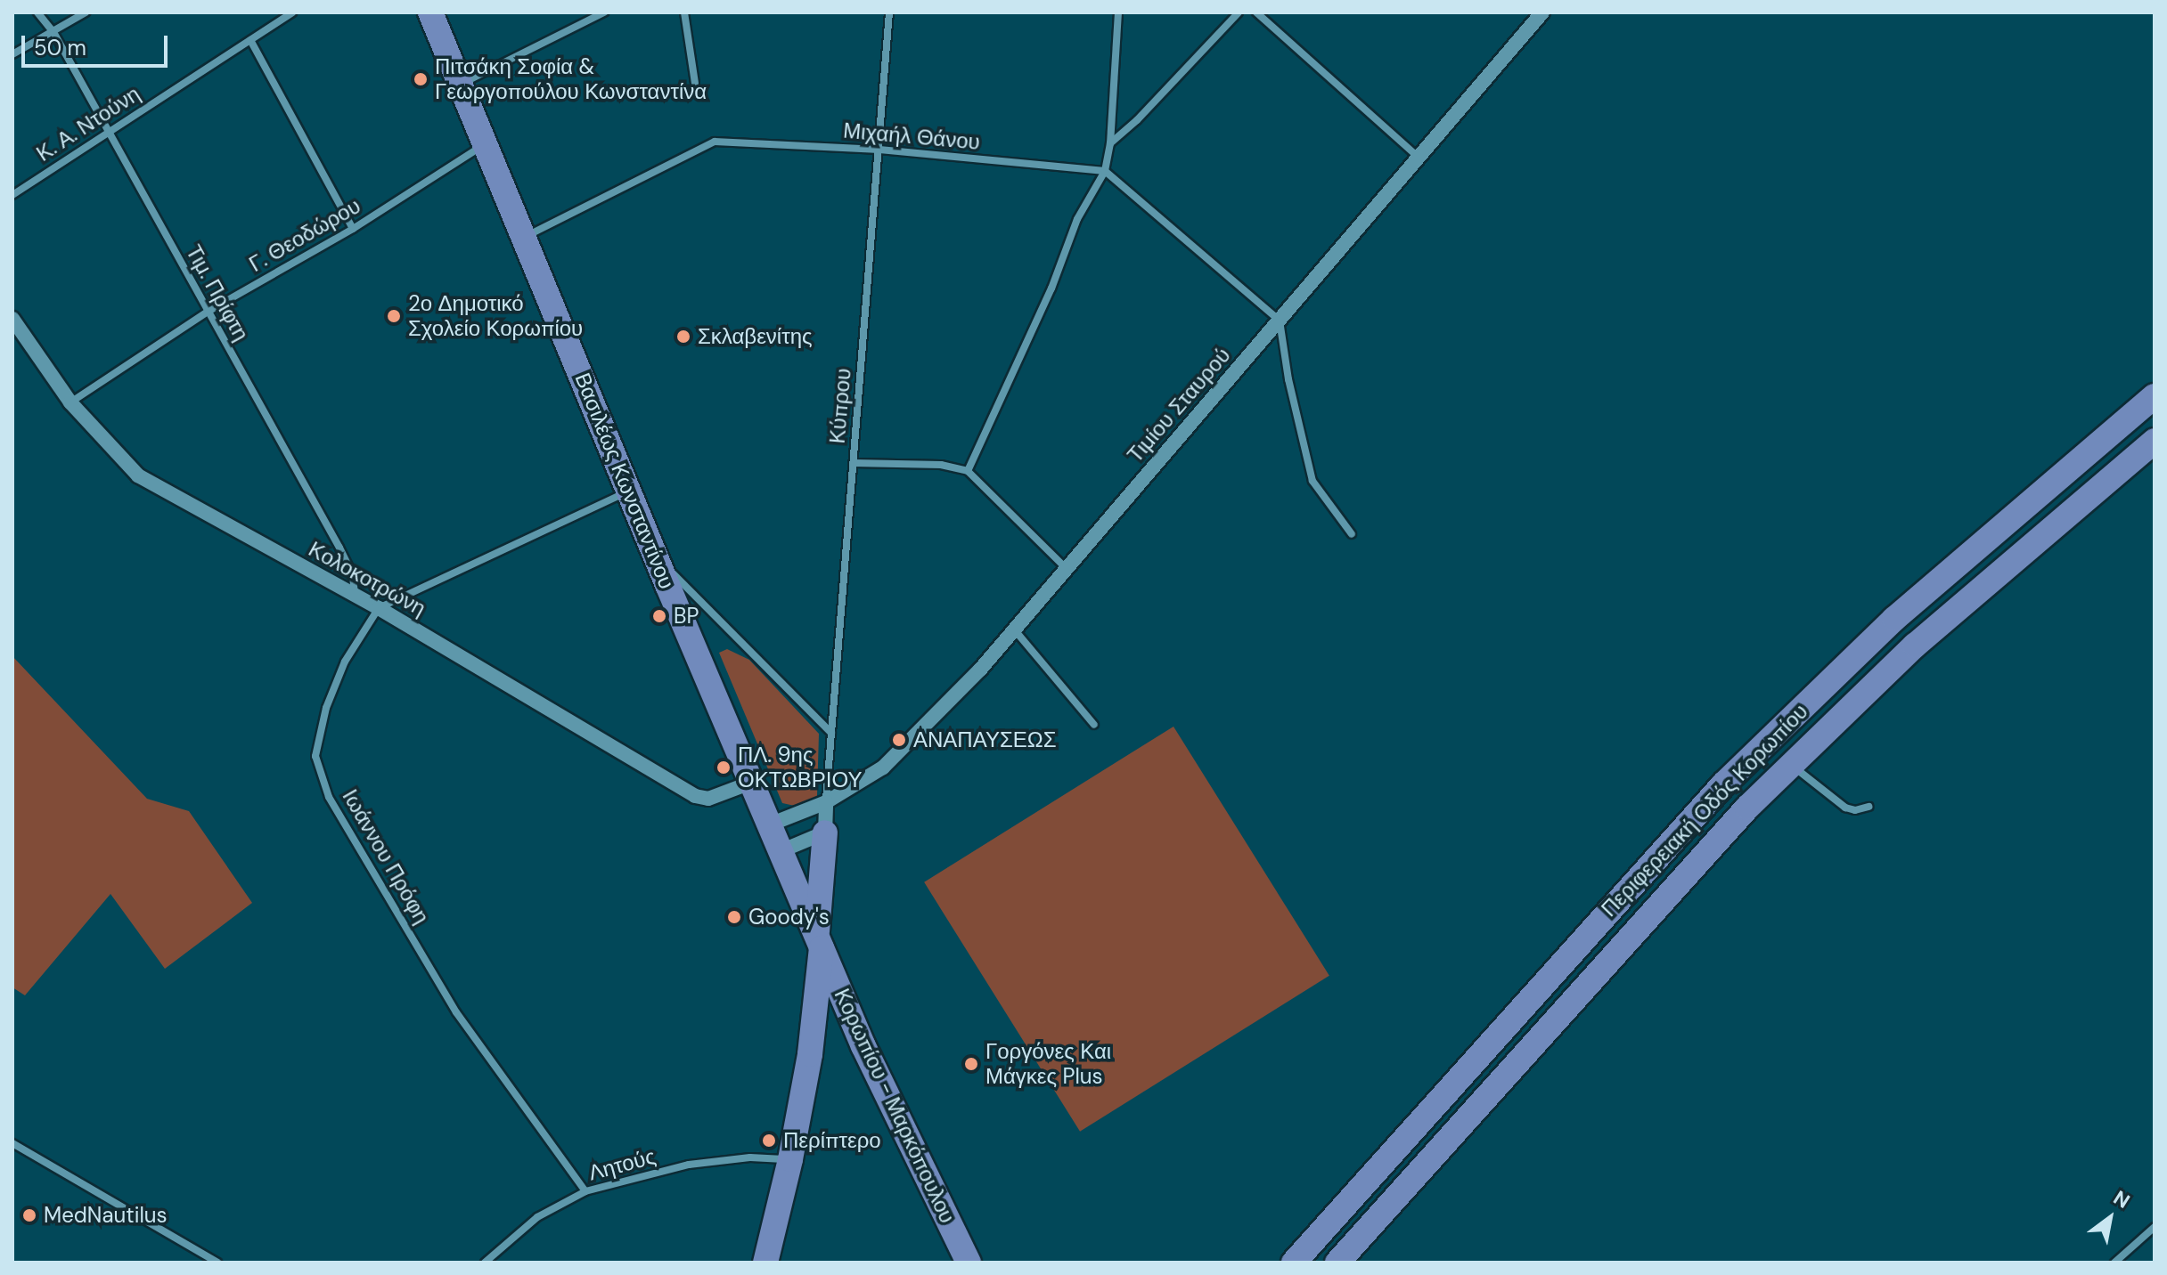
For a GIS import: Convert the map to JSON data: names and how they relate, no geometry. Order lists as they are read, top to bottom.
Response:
{
  "streets": {
    "main road": ["Βασιλέως Κωνσταντίνου", "Περιφερειακή Οδός Κορωπίου", "Κορωπίου - Μαρκόπουλου"],
    "street": [
      "Κ. Α. Ντούνη",
      "Μιχαήλ Θάνου",
      "Γ. Θεοδώρου",
      "Τιμ. Πρίφτη",
      "Τιμίου Σταυρού",
      "Κύπρου",
      "Κολοκοτρώνη",
      "Ιωάννου Πρόφη",
      "Λητούς"
    ]
  },
  "crossings": [
    ["Κ. Α. Ντούνη", "Τιμ. Πρίφτη"],
    ["Μιχαήλ Θάνου", "Κύπρου"],
    ["Μιχαήλ Θάνου", "Βασιλέως Κωνσταντίνου"],
    ["Γ. Θεοδώρου", "Τιμ. Πρίφτη"],
    ["Γ. Θεοδώρου", "Βασιλέως Κωνσταντίνου"],
    ["Γ. Θεοδώρου", "Κολοκοτρώνη"],
    ["Τιμ. Πρίφτη", "Κολοκοτρώνη"],
    ["Τιμίου Σταυρού", "Κύπρου"],
    ["Τιμίου Σταυρού", "Βασιλέως Κωνσταντίνου"],
    ["Βασιλέως Κωνσταντίνου", "Κολοκοτρώνη"],
    ["Βασιλέως Κωνσταντίνου", "Κορωπίου - Μαρκόπουλου"],
    ["Κολοκοτρώνη", "Ιωάννου Πρόφη"],
    ["Ιωάννου Πρόφη", "Λητούς"]
  ],
  "places": [
    "Πιτσάκη Σοφία & Γεωργοπούλου Κωνσταντίνα",
    "2ο Δημοτικό Σχολείο Κορωπίου",
    "Σκλαβενίτης",
    "BP",
    "ΑΝΑΠΑΥΣΕΩΣ",
    "ΠΛ. 9ης ΟΚΤΩΒΡΙΟΥ",
    "Goody's",
    "Γοργόνες Και Μάγκες Plus",
    "Περίπτερο",
    "MedNautilus"
  ],
  "scale_bar": "50 m",
  "north": "top right"
}
